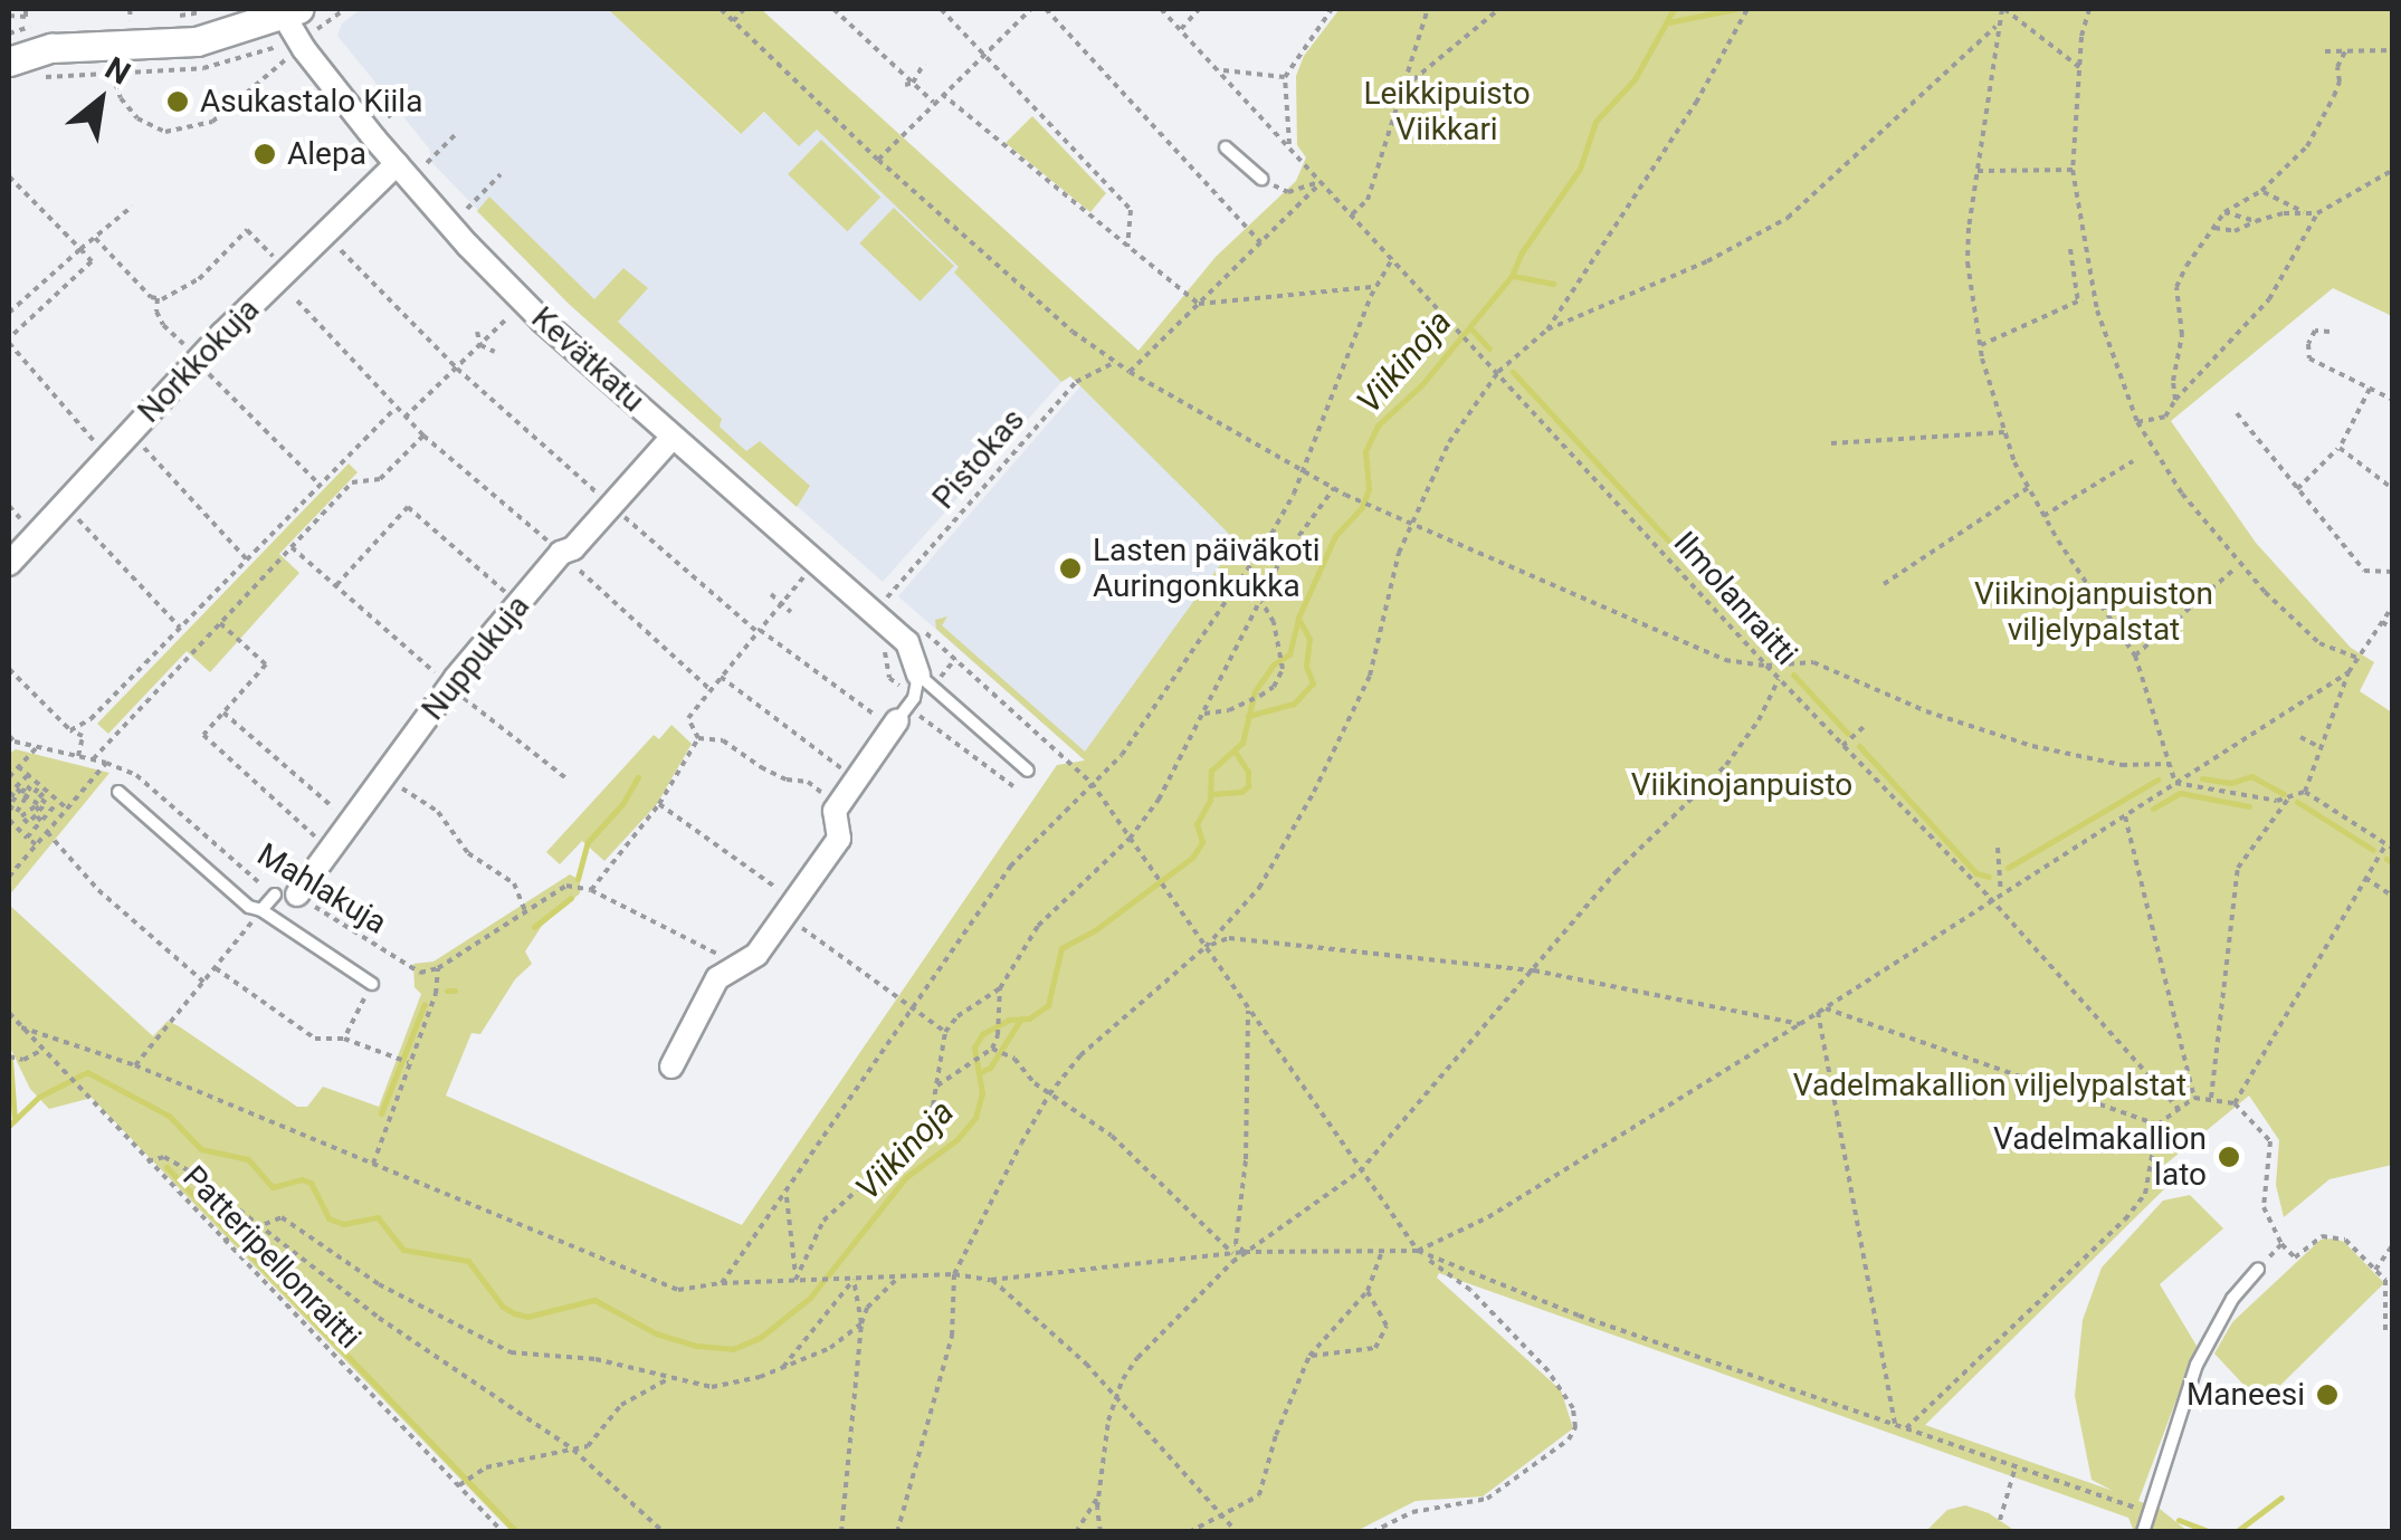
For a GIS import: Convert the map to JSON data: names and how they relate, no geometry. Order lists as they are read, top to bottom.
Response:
{
  "streets": {
    "street": ["Kevätkatu", "Norkkokuja", "Nuppukuja"],
    "path": [
      "Pistokas",
      "Ilmolanraitti",
      "Mahlakuja",
      "Patteripellonraitti"
    ]
  },
  "crossings": [
    ["Kevätkatu", "Norkkokuja"],
    ["Kevätkatu", "Nuppukuja"],
    ["Nuppukuja", "Mahlakuja"]
  ],
  "water": ["Viikinoja"],
  "parks": [
    "Leikkipuisto Viikkari",
    "Viikinojanpuiston viljelypalstat",
    "Viikinojanpuisto",
    "Vadelmakallion viljelypalstat"
  ],
  "places": [
    "Asukastalo Kiila",
    "Alepa",
    "Lasten päiväkoti Auringonkukka",
    "Vadelmakallion lato",
    "Maneesi"
  ],
  "north": "top right"
}
